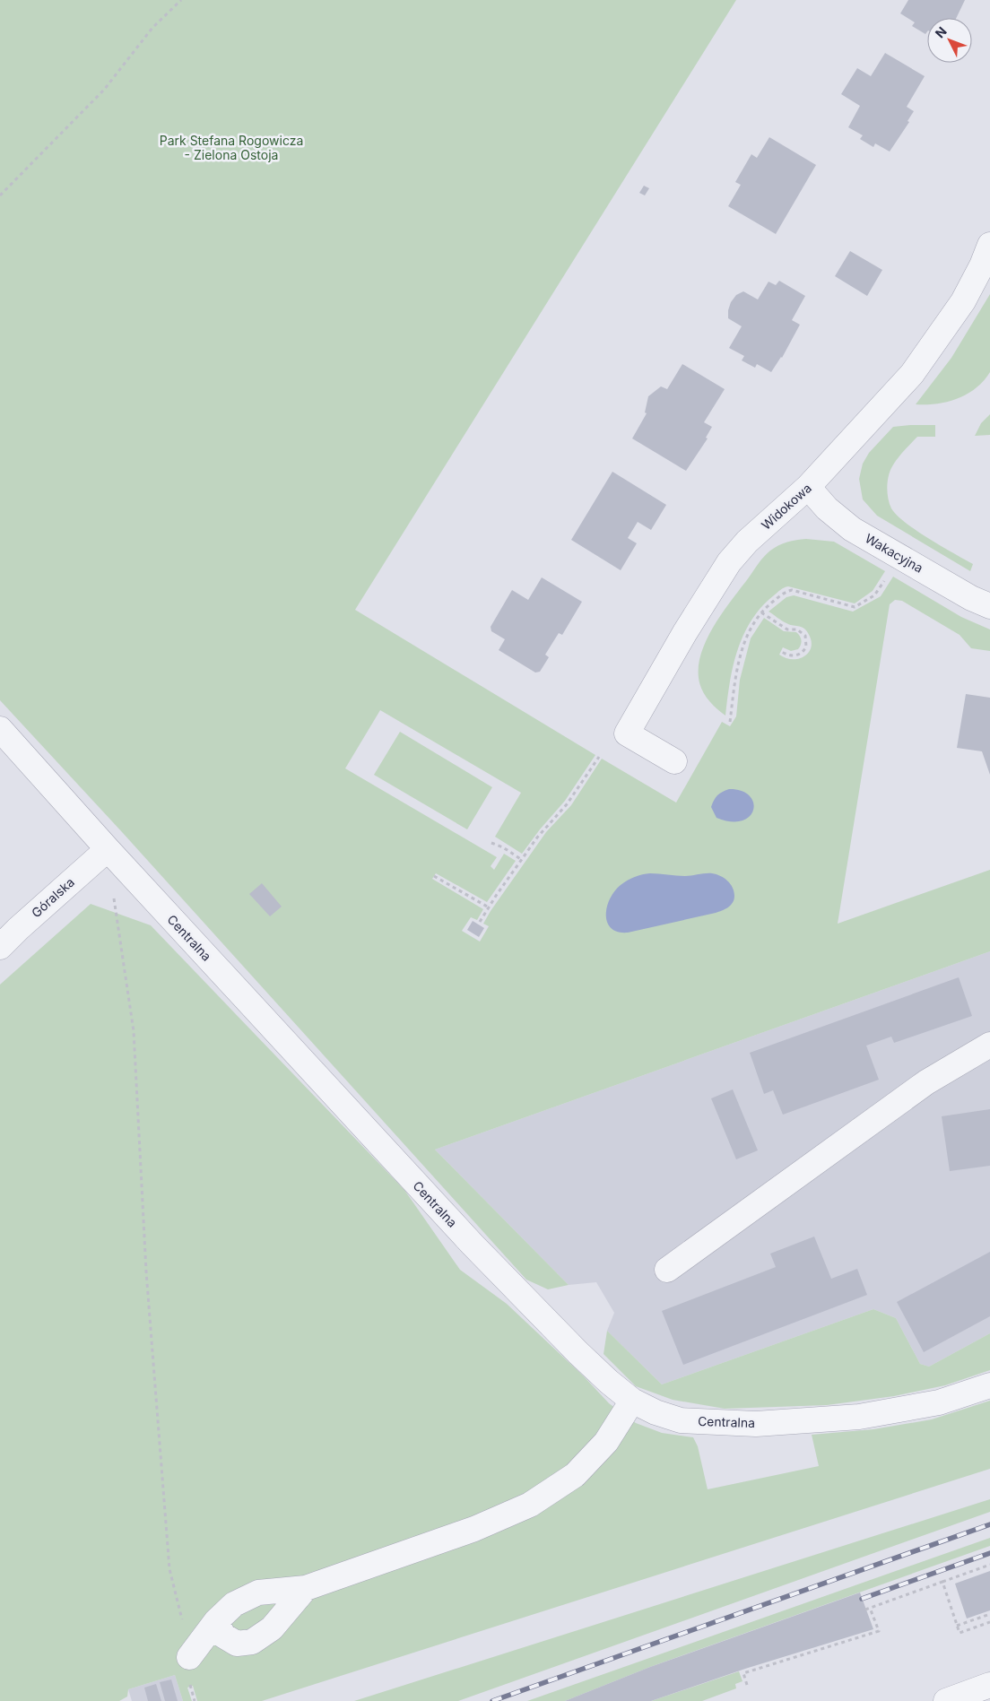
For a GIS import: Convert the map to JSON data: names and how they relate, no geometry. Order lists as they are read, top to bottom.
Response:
{
  "streets": {
    "street": [
      "Widokowa",
      "Wakacyjna",
      "Góralska",
      "Centralna"
    ]
  },
  "crossings": [
    ["Widokowa", "Wakacyjna"],
    ["Góralska", "Centralna"]
  ],
  "parks": ["Park Stefana Rogowicza - Zielona Ostoja"],
  "north": "top left"
}
